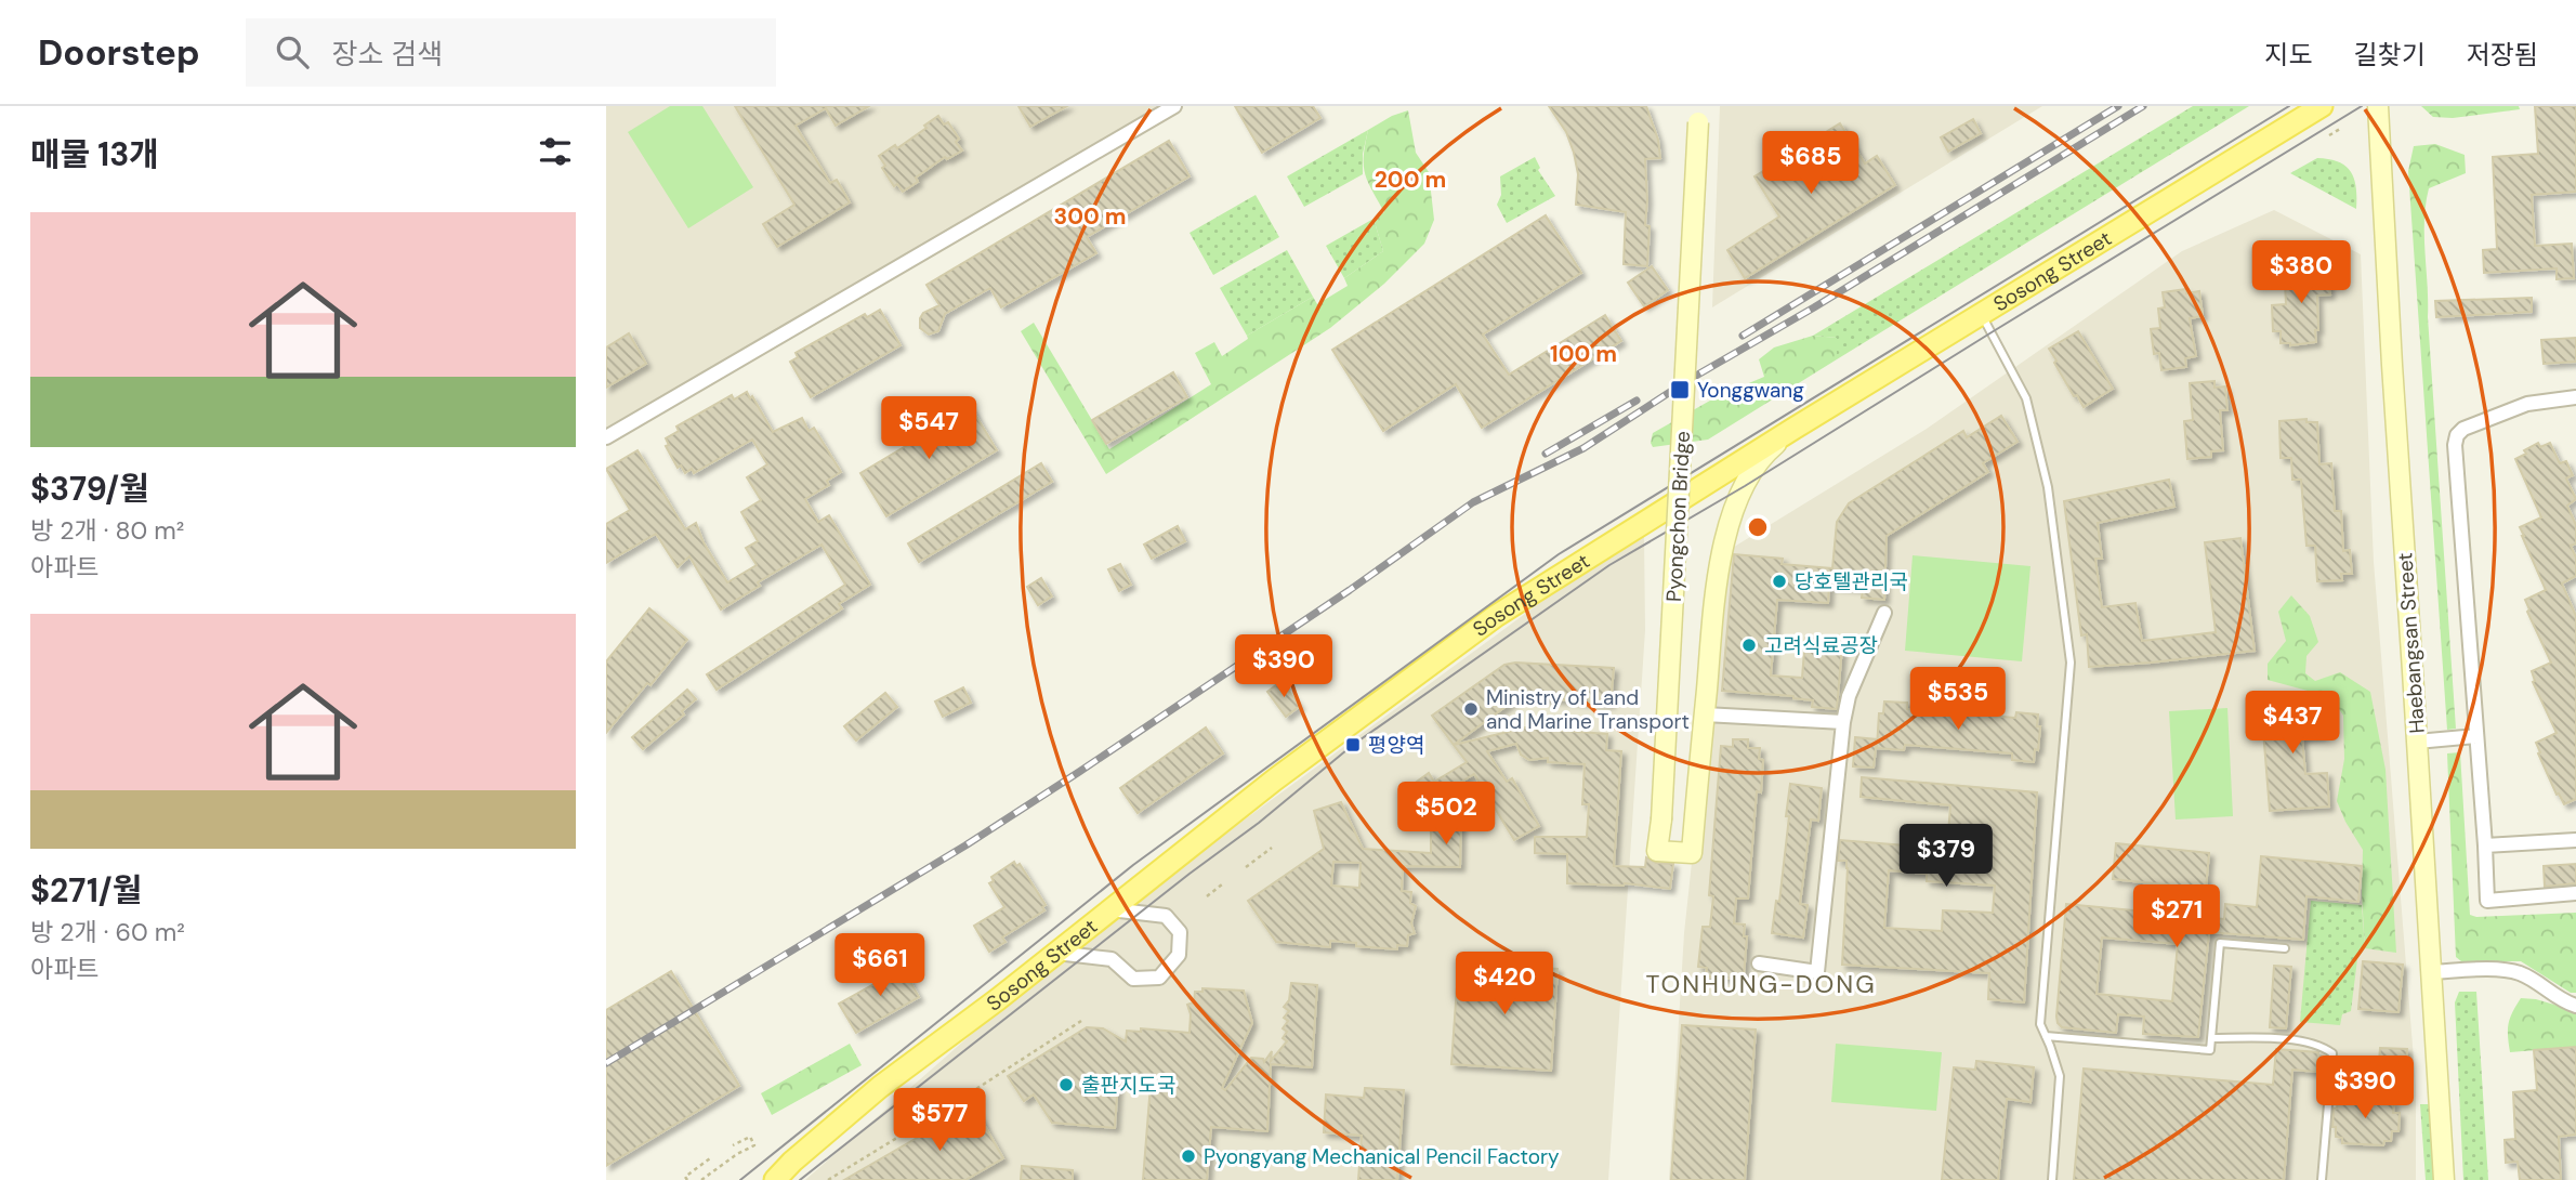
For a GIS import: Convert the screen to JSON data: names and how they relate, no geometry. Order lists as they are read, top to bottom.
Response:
{
  "streets": {
    "main road": ["Sosong Street"],
    "street": ["Pyongchon Bridge", "Haebangsan Street"]
  },
  "districts": ["TONHUNG-DONG"],
  "places": {
    "transit": ["Yonggwang", "평양역"],
    "other": [
      "당호텔관리국",
      "고려식료공장",
      "Ministry of Land and Marine Transport",
      "출판지도국",
      "Pyongyang Mechanical Pencil Factory"
    ]
  },
  "page": {
    "header": "Doorstep",
    "search": "장소 검색",
    "nav": ["지도", "길찾기", "저장됨"],
    "heading": "매물 13개",
    "price": [
      "$685",
      "$380",
      "$547",
      "$390",
      "$535",
      "$437",
      "$502",
      "$379",
      "$271",
      "$661",
      "$420",
      "$390",
      "$577"
    ],
    "list": [
      {
        "name": "$379/월",
        "note": "방 2개 · 80 m² · 아파트"
      },
      {
        "name": "$271/월",
        "note": "방 2개 · 60 m² · 아파트"
      }
    ]
  },
  "rings": ["200 m", "300 m", "100 m"]
}
